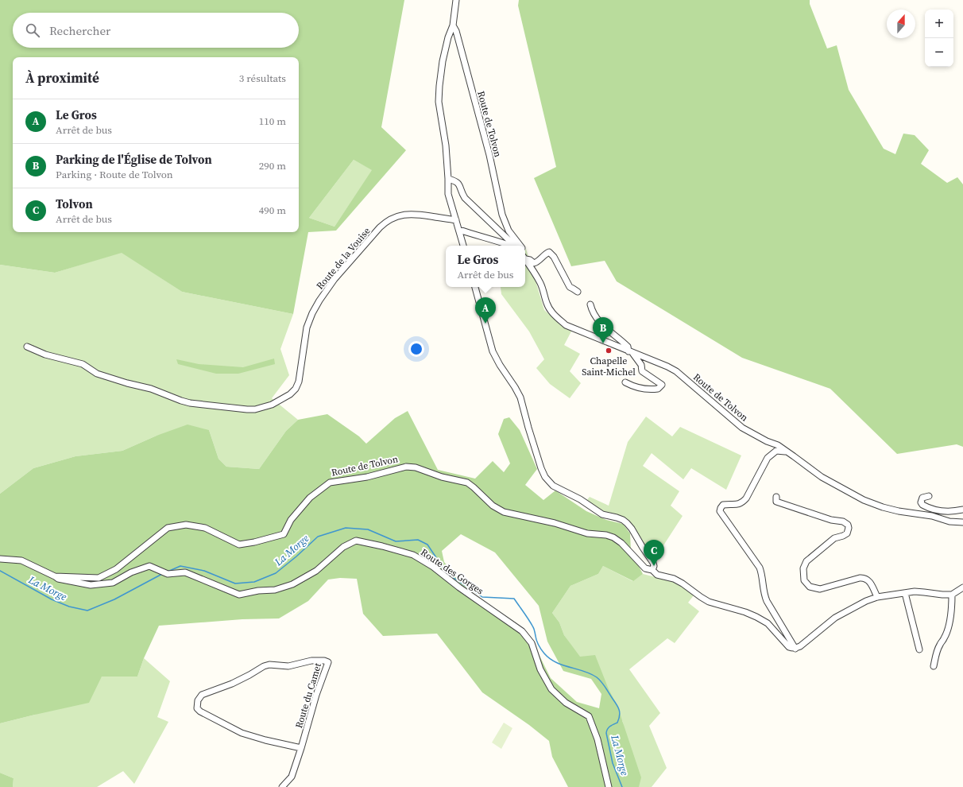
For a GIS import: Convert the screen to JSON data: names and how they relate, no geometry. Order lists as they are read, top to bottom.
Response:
{
  "streets": {
    "street": [
      "Route de Tolvon",
      "Route de la Vouise",
      "Route des Gorges",
      "Route du Camet"
    ]
  },
  "crossings": [
    ["Route de Tolvon", "Route des Gorges"]
  ],
  "water": ["La Morge"],
  "places": ["Chapelle Saint-Michel"],
  "north": "top",
  "page": {
    "map_buttons": ["+", "−"],
    "search": "Rechercher",
    "heading": ["À proximité", "3 résultats"],
    "list": [
      {
        "mark": "A",
        "name": "Le Gros",
        "note": "Arrêt de bus",
        "value": "110 m"
      },
      {
        "mark": "B",
        "name": "Parking de l'Église de Tolvon",
        "note": "Parking · Route de Tolvon",
        "value": "290 m"
      },
      {
        "mark": "C",
        "name": "Tolvon",
        "note": "Arrêt de bus",
        "value": "490 m"
      }
    ],
    "popup": ["Le Gros", "Arrêt de bus"],
    "pins": ["A", "B", "C"]
  }
}
